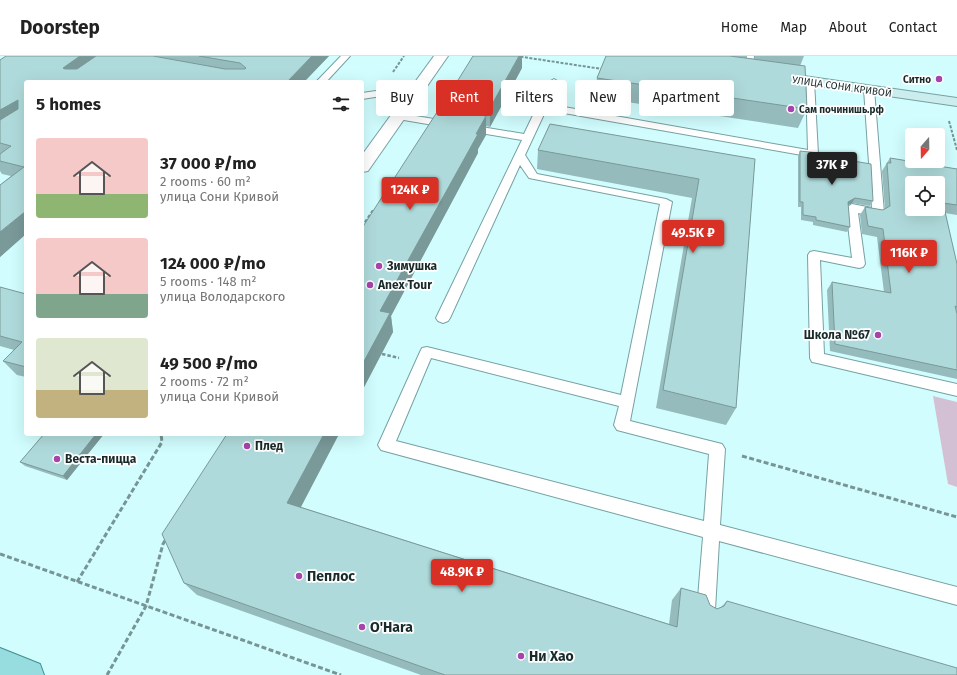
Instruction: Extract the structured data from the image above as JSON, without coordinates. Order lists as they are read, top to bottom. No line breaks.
{"streets":{"street":["УЛИЦА СОНИ КРИВОЙ"]},"places":["Ситно","Сам починишь.рф","Зимушка","Anex Tour","Школа №67","Плед","Веста-пицца","Пеплос","O'Hara","Ни Хао"],"north":"bottom","page":{"header":"Doorstep","nav":["Home","Map","About","Contact"],"chip":["Buy","Rent","Filters","New","Apartment"],"heading":"5 homes","list":[{"name":"37 000 ₽/mo","note":"2 rooms · 60 m² · улица Сони Кривой"},{"name":"124 000 ₽/mo","note":"5 rooms · 148 m² · улица Володарского"},{"name":"49 500 ₽/mo","note":"2 rooms · 72 m² · улица Сони Кривой"}],"price":["37K ₽","124K ₽","49.5K ₽","116K ₽","48.9K ₽"]}}
